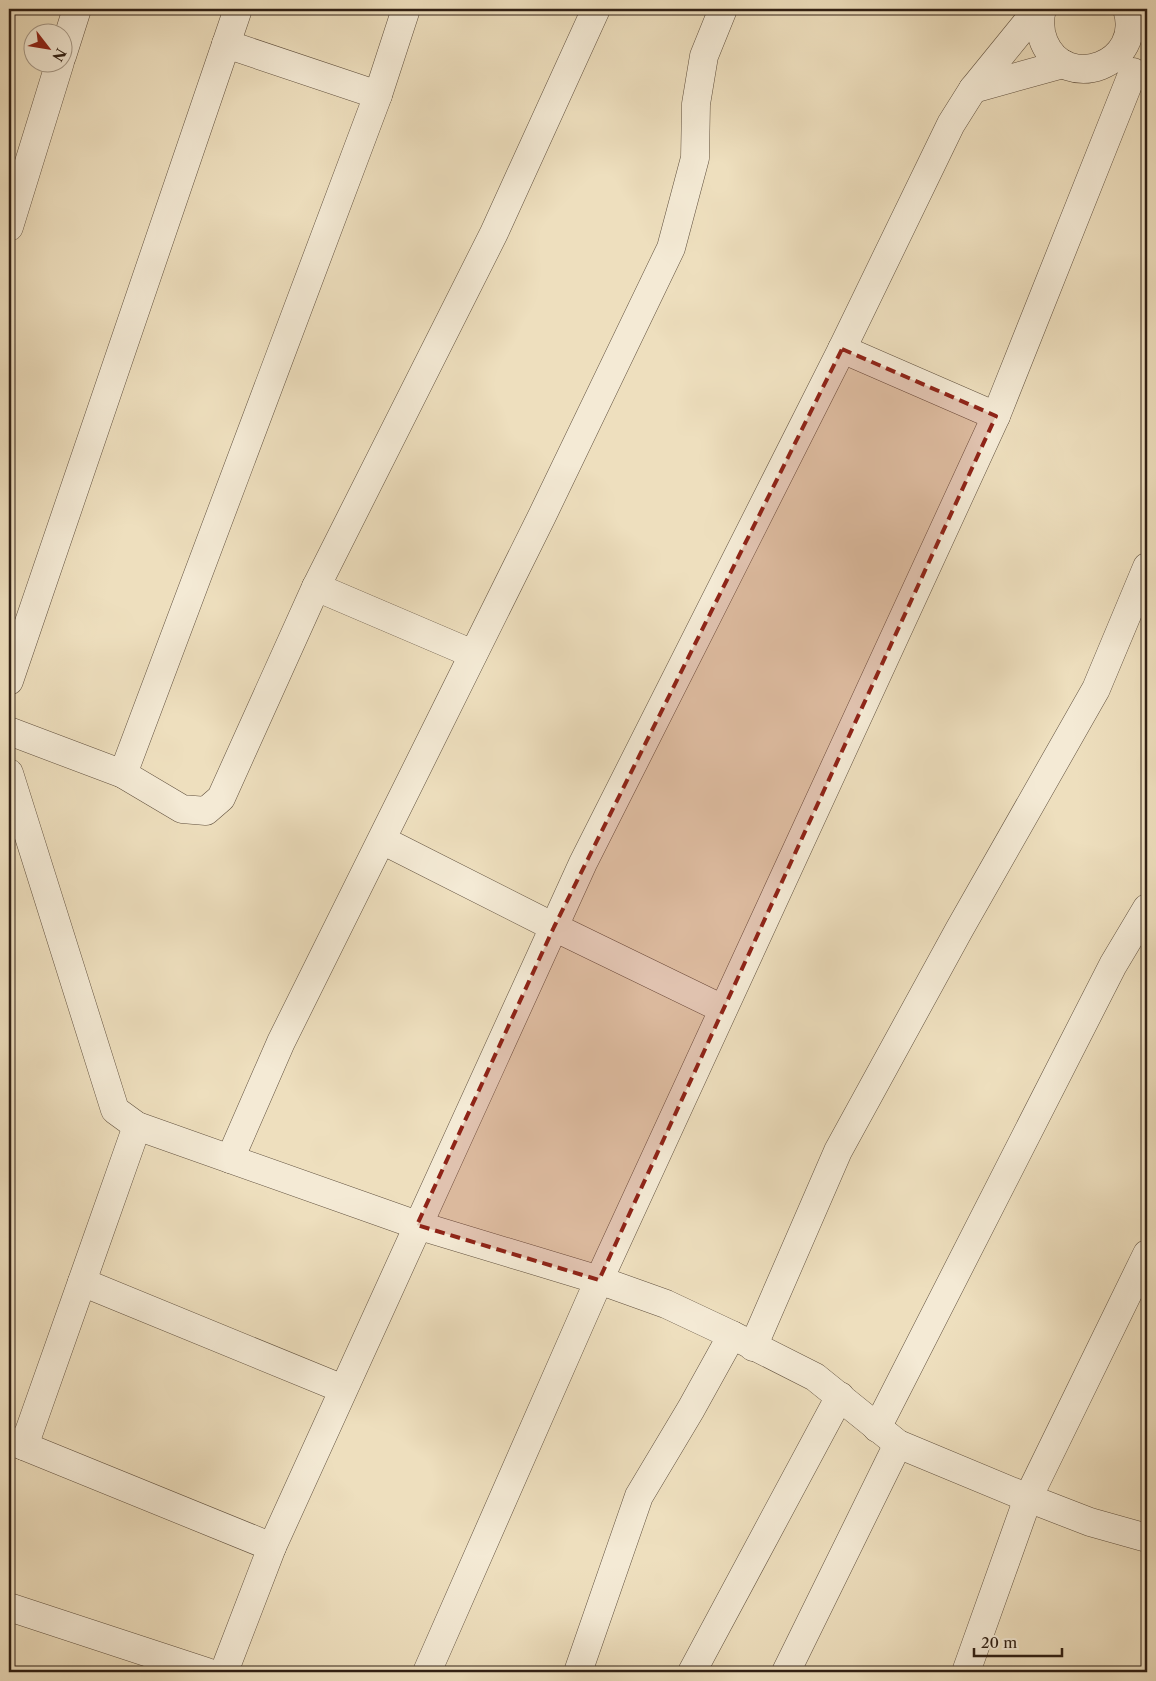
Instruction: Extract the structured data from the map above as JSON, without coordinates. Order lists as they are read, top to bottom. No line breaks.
{"scale_bar":"20 m","north":"bottom right"}
